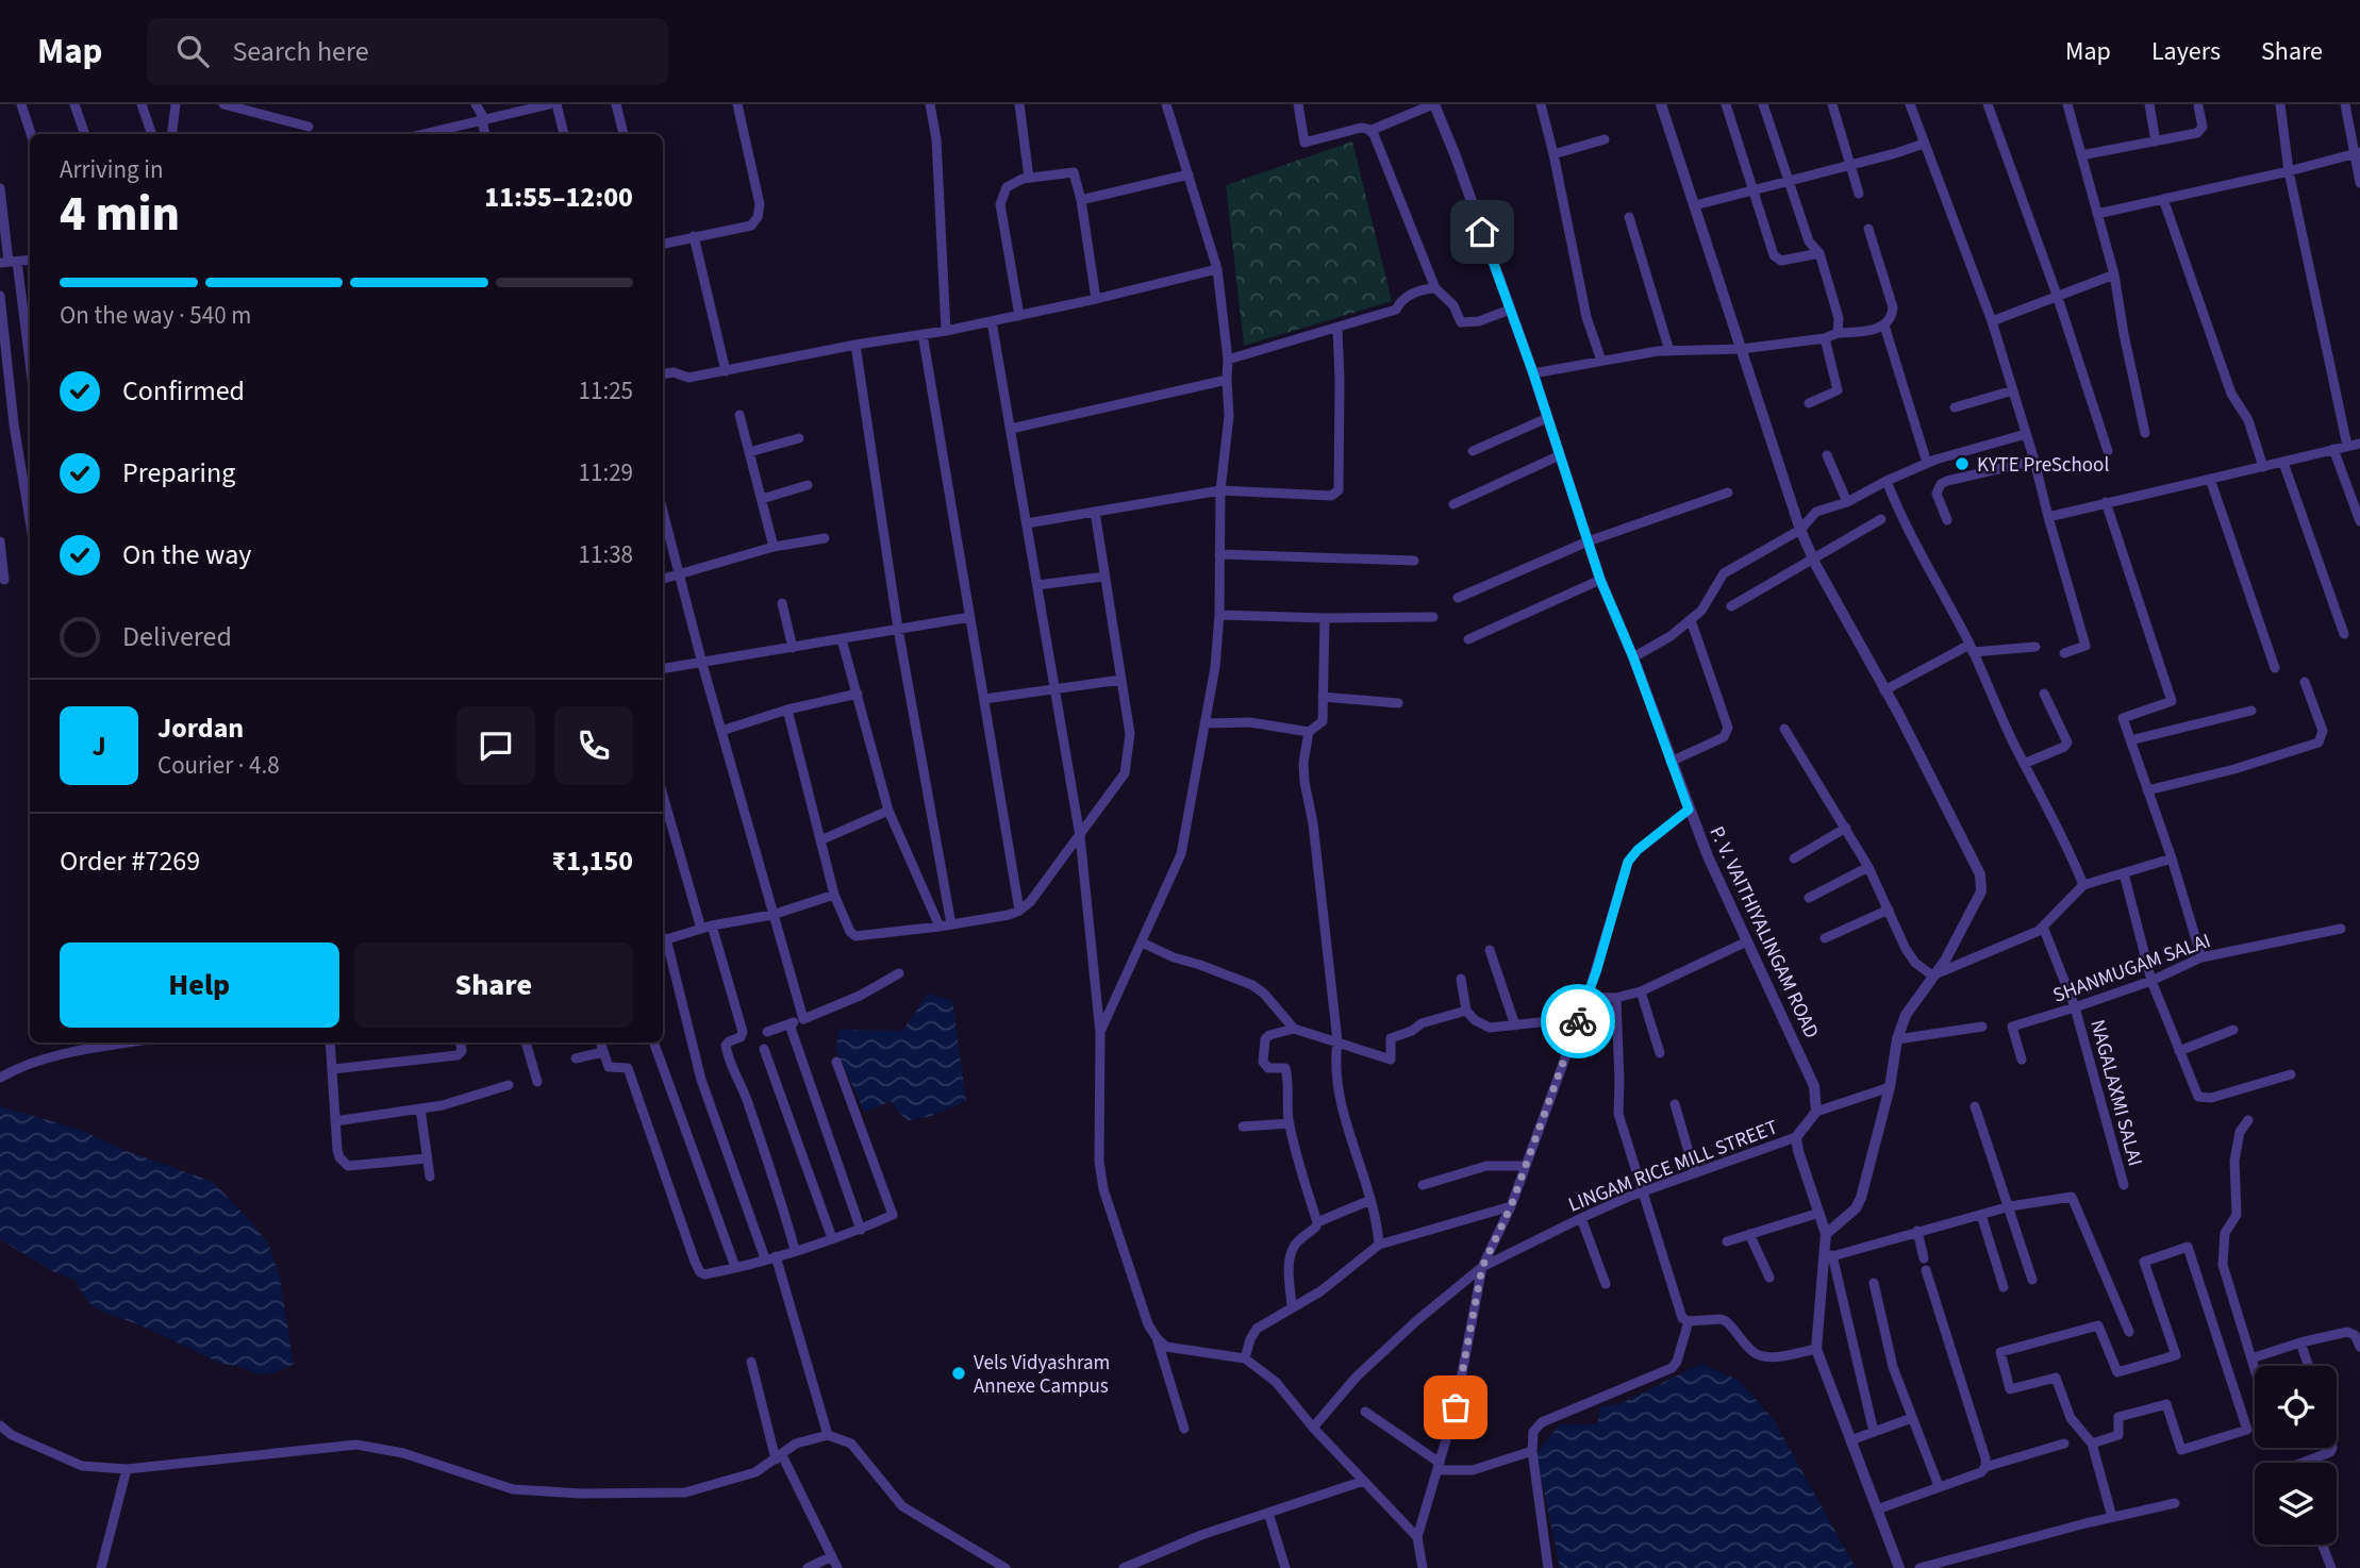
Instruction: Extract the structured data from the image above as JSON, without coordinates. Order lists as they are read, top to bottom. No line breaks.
{"streets":{"street":["P. V. VAITHIYALINGAM ROAD","SHANMUGAM SALAI","NAGALAXMI SALAI","LINGAM RICE MILL STREET"]},"crossings":[["SHANMUGAM SALAI","NAGALAXMI SALAI"]],"places":["KYTE PreSchool","Vels Vidyashram Annexe Campus"],"page":{"header":"Map","search":"Search here","nav":["Map","Layers","Share"],"heading":["4 min","Arriving in","11:55–12:00"],"panel":["Jordan","Courier · 4.8","Order #7269","₹1,150"],"bar":"On the way · 540 m","list":[["Confirmed","11:25"],["Preparing","11:29"],["On the way","11:38"],"Delivered"],"round":"J","buttons":["Help","Share"]}}
